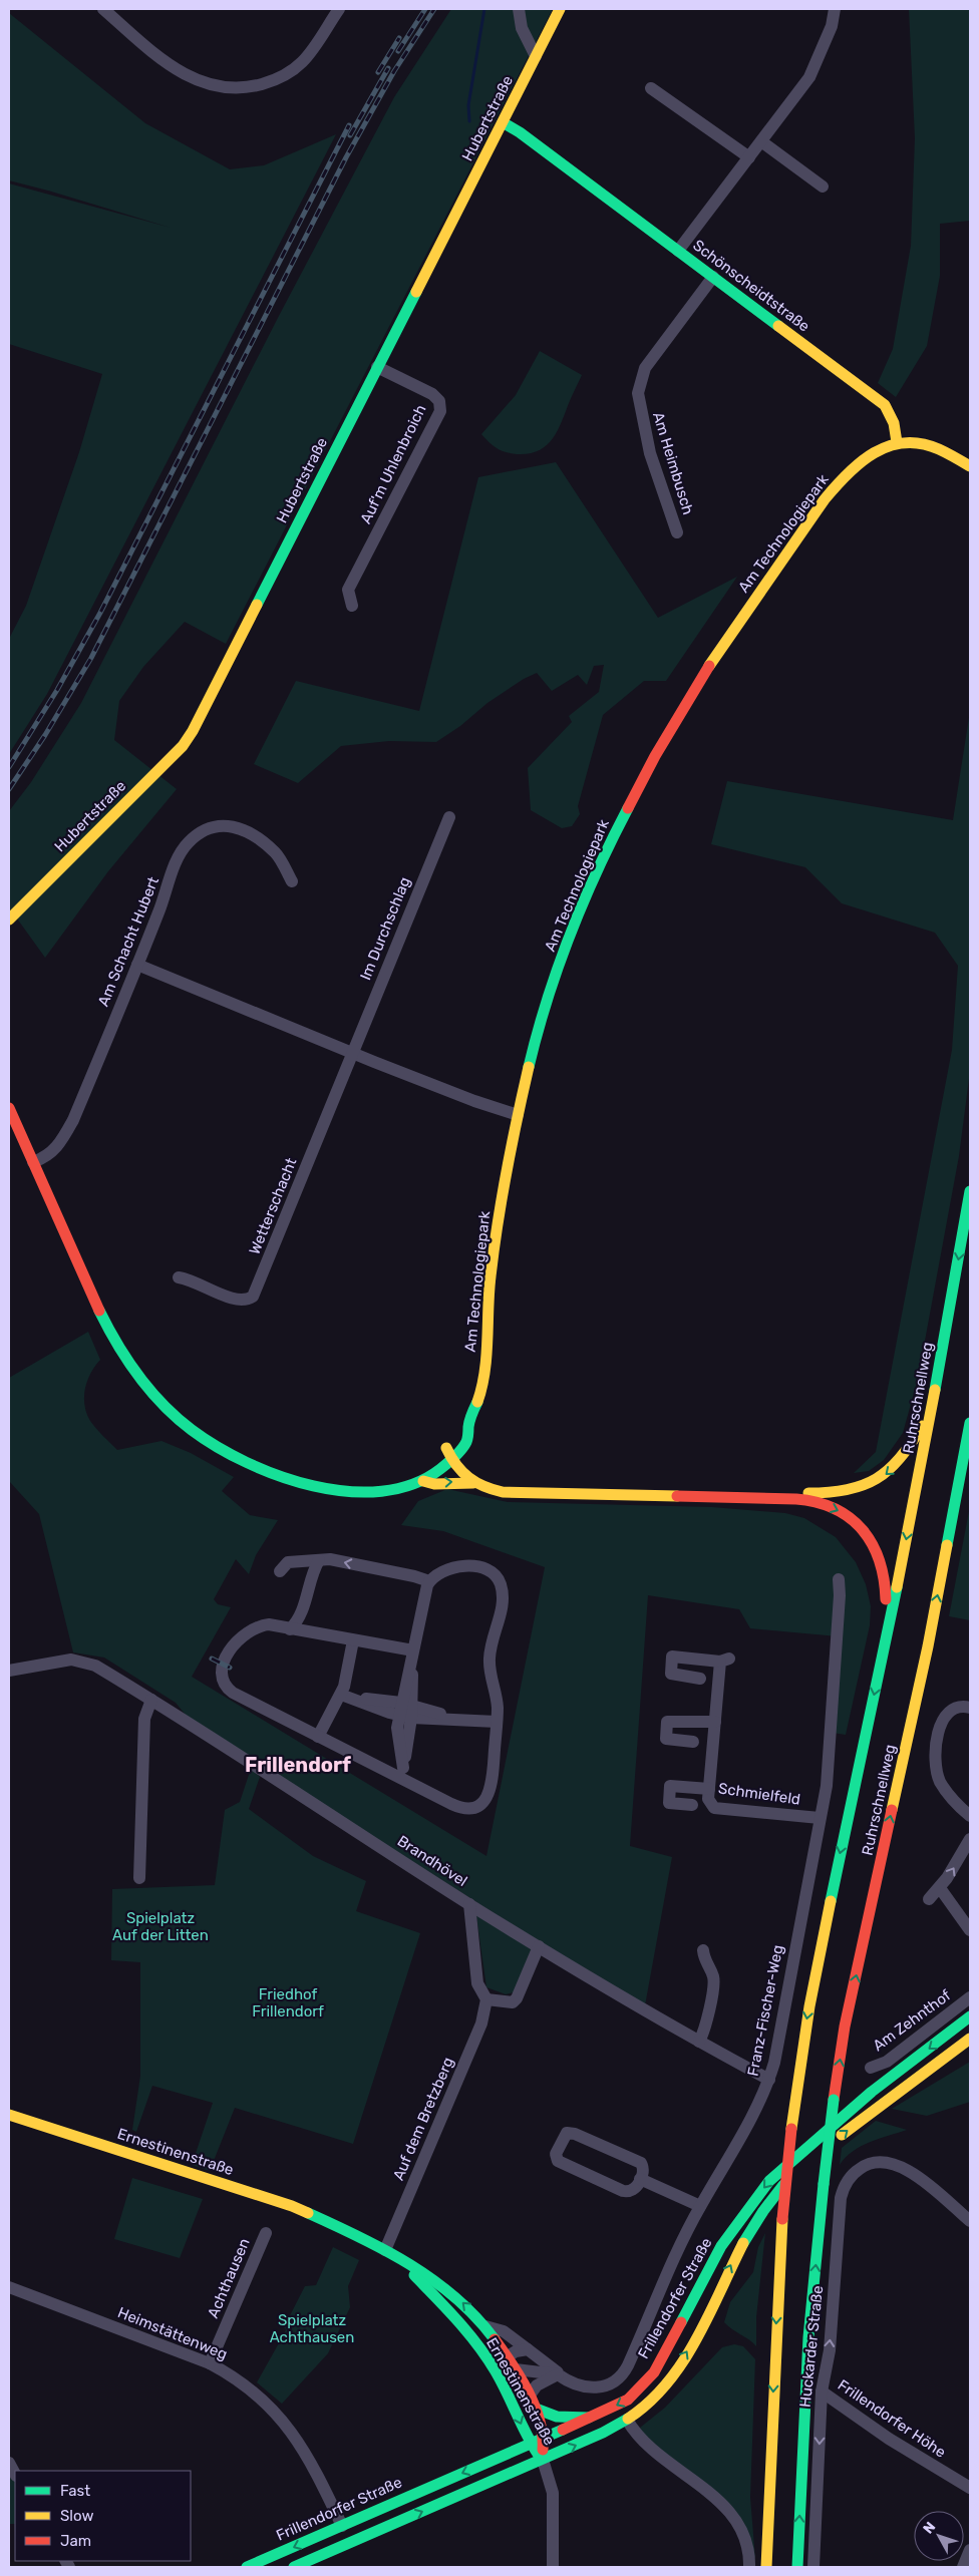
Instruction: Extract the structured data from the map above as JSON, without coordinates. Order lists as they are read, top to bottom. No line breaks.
{"streets":{"main road":["Hubertstraße","Schönscheidtstraße","Am Technologiepark","Ruhrschnellweg","Ernestinenstraße","Frillendorfer Straße"],"street":["Am Heimbusch","Auf'm Uhlenbroich","Im Durchschlag","Am Schacht Hubert","Wetterschacht","Schmielfeld","Brandhövel","Franz-Fischer-Weg","Am Zehnthof","Auf dem Bretzberg","Achthausen","Heimstättenweg","Huckarder Straße","Frillendorfer Höhe"]},"crossings":[["Hubertstraße","Schönscheidtstraße"],["Hubertstraße","Auf'm Uhlenbroich"],["Schönscheidtstraße","Am Heimbusch"],["Schönscheidtstraße","Am Technologiepark"],["Am Technologiepark","Am Schacht Hubert"],["Im Durchschlag","Wetterschacht"],["Schmielfeld","Franz-Fischer-Weg"],["Brandhövel","Franz-Fischer-Weg"],["Franz-Fischer-Weg","Ernestinenstraße"],["Auf dem Bretzberg","Ernestinenstraße"],["Ernestinenstraße","Frillendorfer Straße"],["Achthausen","Heimstättenweg"],["Frillendorfer Straße","Heimstättenweg"],["Huckarder Straße","Frillendorfer Höhe"]],"districts":["Frillendorf"],"parks":["Spielplatz Auf der Litten","Friedhof Frillendorf","Spielplatz Achthausen"],"legend":["Fast","Slow","Jam"],"north":"top left"}
